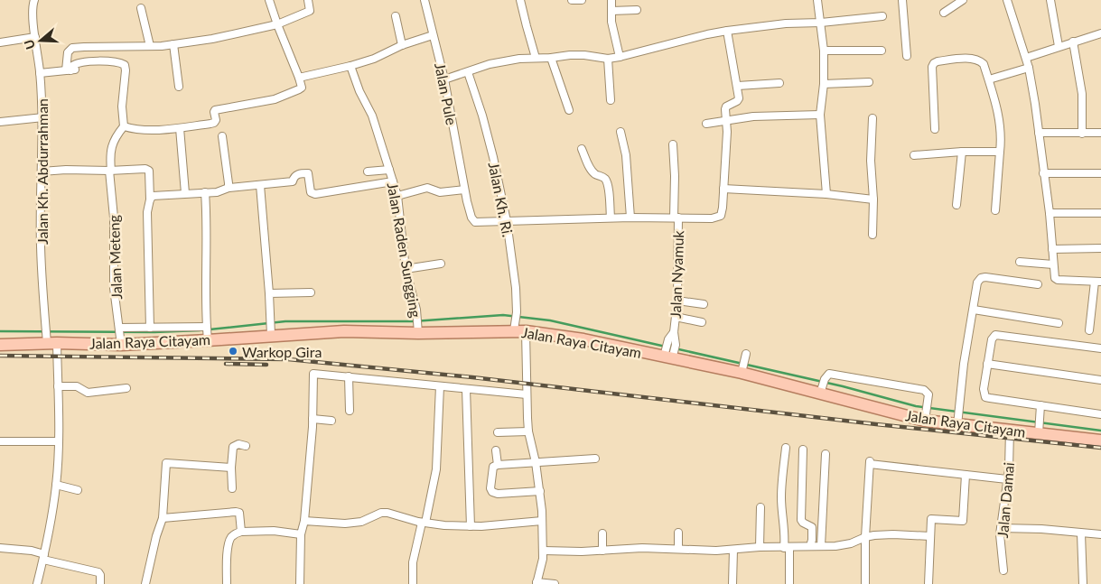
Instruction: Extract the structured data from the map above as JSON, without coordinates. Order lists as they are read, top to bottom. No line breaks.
{"streets":{"main road":["Jalan Raya Citayam"],"street":["Jalan Pule","Jalan Kh. Abdurrahman","Jalan Kh. Ri.","Jalan Raden Sungging","Jalan Meteng","Jalan Nyamuk","Jalan Damai"]},"crossings":[["Jalan Pule","Jalan Kh. Ri."],["Jalan Kh. Abdurrahman","Jalan Raya Citayam"],["Jalan Kh. Ri.","Jalan Raya Citayam"],["Jalan Raden Sungging","Jalan Raya Citayam"],["Jalan Meteng","Jalan Raya Citayam"],["Jalan Nyamuk","Jalan Raya Citayam"],["Jalan Raya Citayam","Jalan Damai"]],"places":["Warkop Gira"],"north":"left"}
